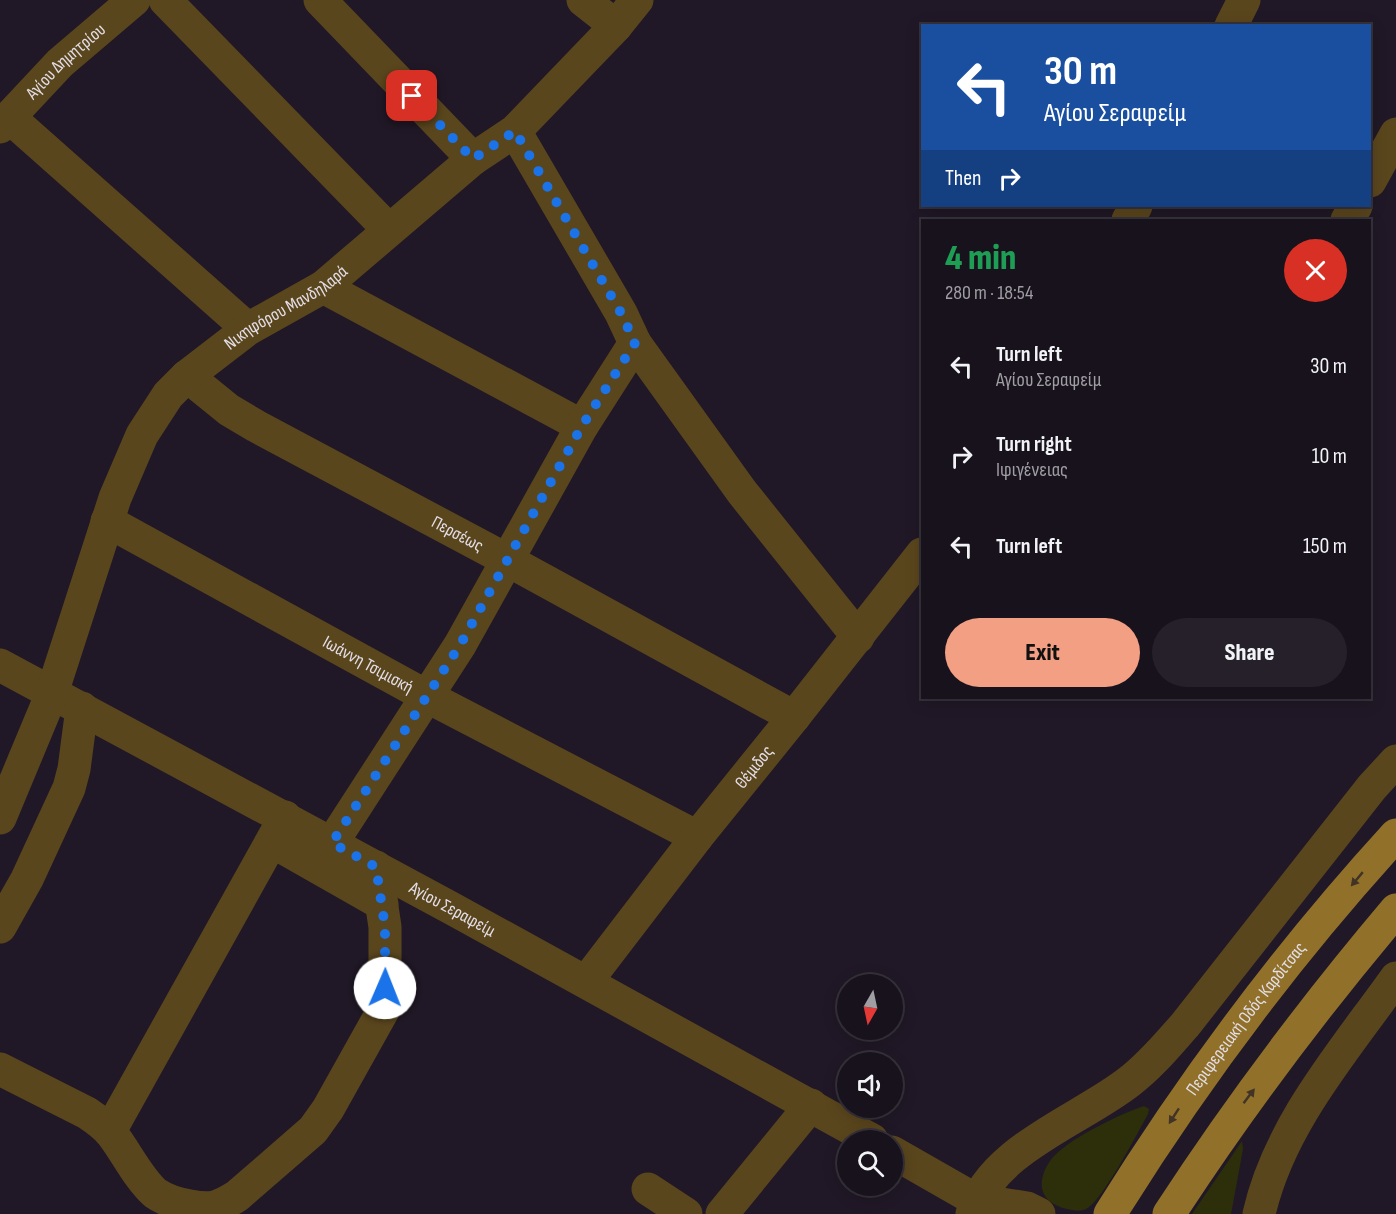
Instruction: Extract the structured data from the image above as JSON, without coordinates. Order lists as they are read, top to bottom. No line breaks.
{"streets":{"main road":["Περιφερειακή Οδός Καρδίτσας"],"street":["Αγίου Δημητρίου","Νικηφόρου Μανδηλαρά","Περσέως","Ιωάννη Τσιμισκή","Θέμιδος","Αγίου Σεραφείμ"]},"crossings":[["Νικηφόρου Μανδηλαρά","Περσέως"],["Νικηφόρου Μανδηλαρά","Ιωάννη Τσιμισκή"],["Νικηφόρου Μανδηλαρά","Αγίου Σεραφείμ"],["Περσέως","Θέμιδος"],["Ιωάννη Τσιμισκή","Θέμιδος"],["Θέμιδος","Αγίου Σεραφείμ"]],"north":"bottom","page":{"turn":["30 m","Αγίου Σεραφείμ"],"then":"Then","heading":["4 min","280 m · 18:54"],"list":[{"name":"Turn left","note":"Αγίου Σεραφείμ","value":"30 m"},{"name":"Turn right","note":"Ιφιγένειας","value":"10 m"},{"name":"Turn left","value":"150 m"}],"buttons":["Exit","Share"]}}
